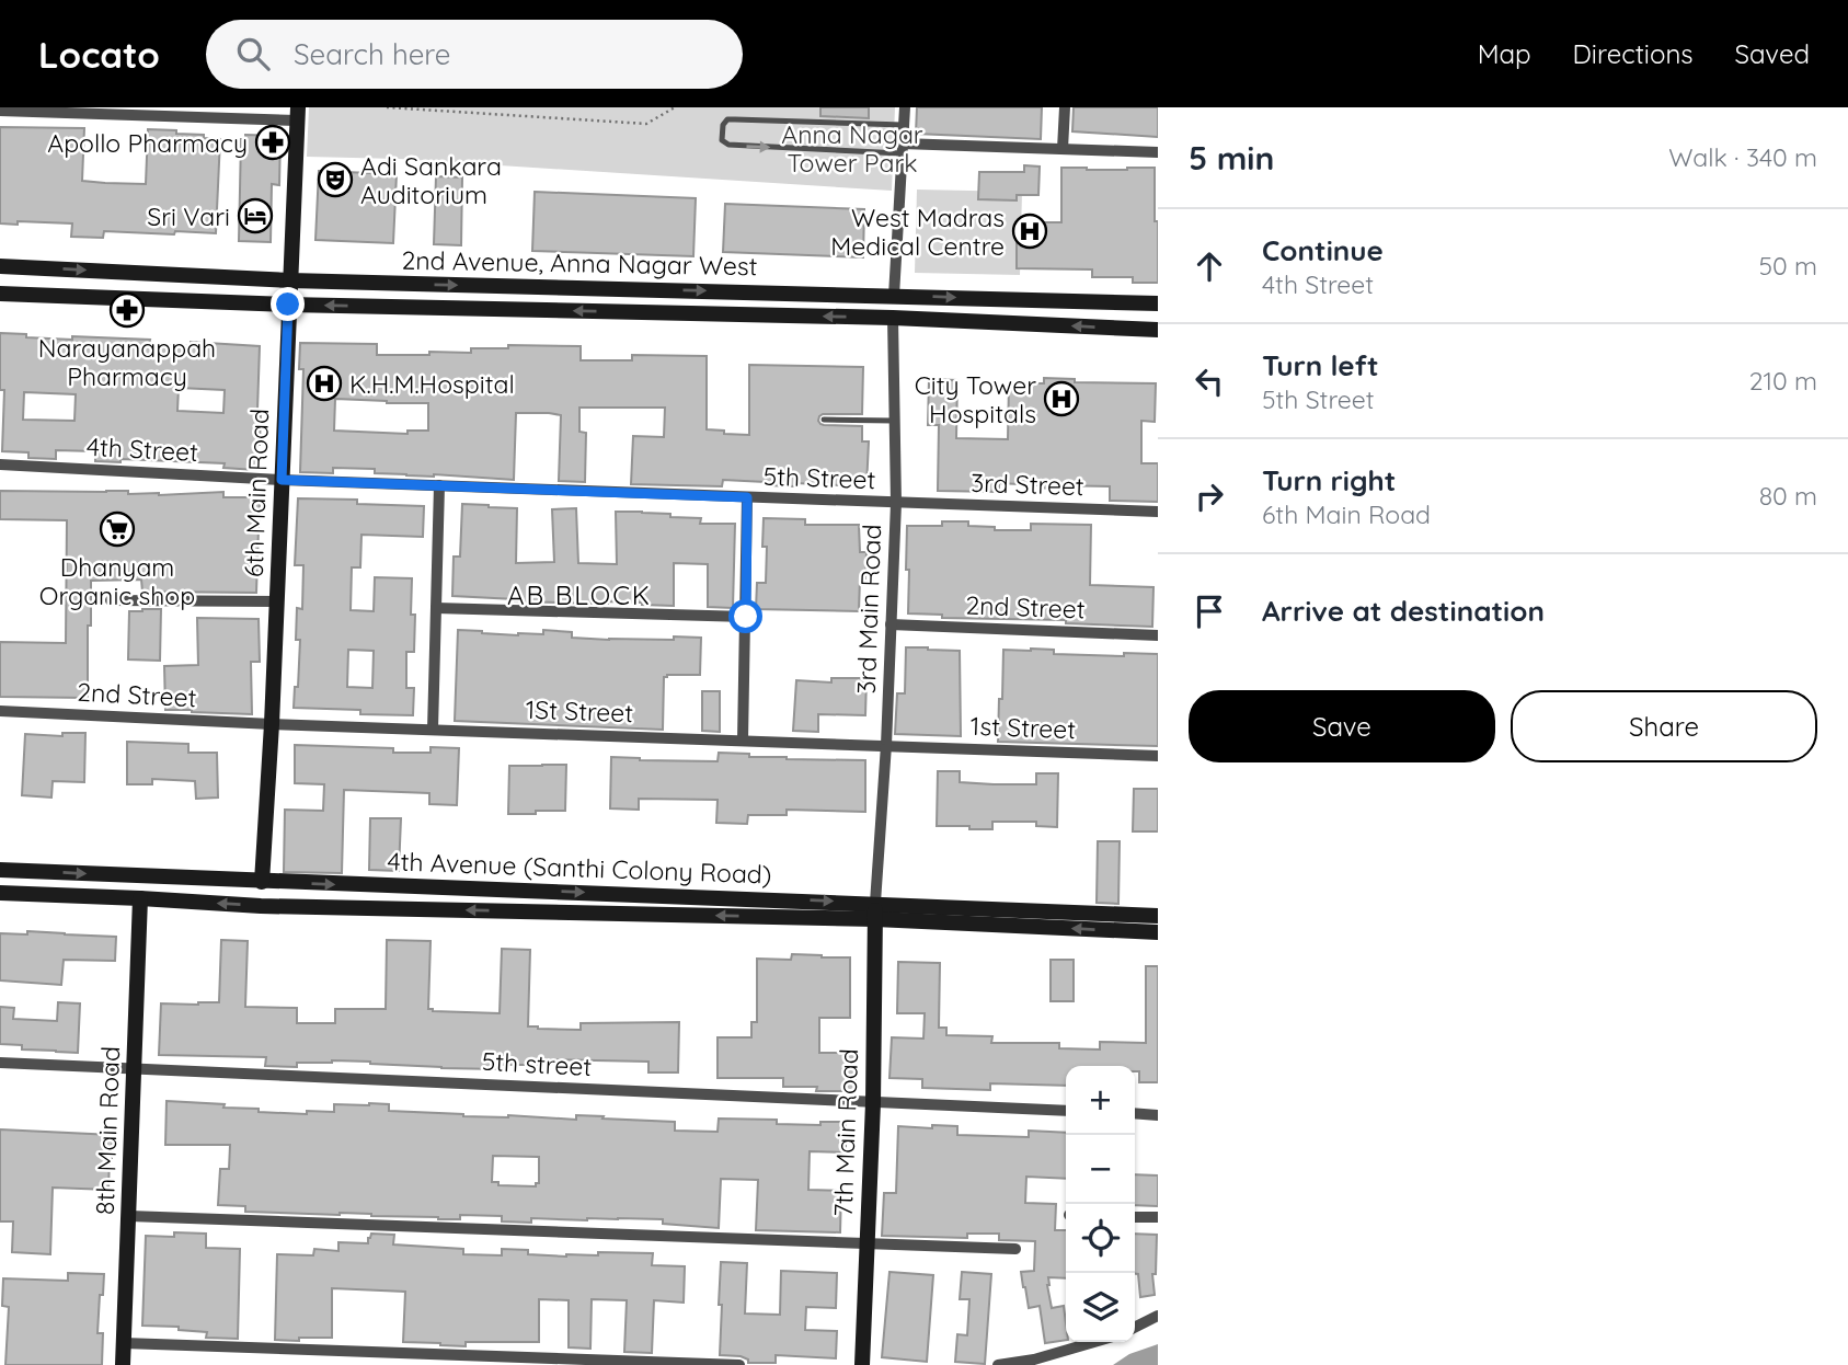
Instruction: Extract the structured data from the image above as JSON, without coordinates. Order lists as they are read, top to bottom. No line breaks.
{"streets":{"street":["2nd Avenue, Anna Nagar West","4th Street","5th Street","3rd Street","6th Main Road","2nd Street","3rd Main Road","1St Street","1st Street","4th Avenue (Santhi Colony Road)","5th street","8th Main Road","7th Main Road"]},"crossings":[["2nd Avenue, Anna Nagar West","6th Main Road"],["2nd Avenue, Anna Nagar West","3rd Main Road"],["4th Street","5th Street"],["4th Street","6th Main Road"],["5th Street","3rd Street"],["5th Street","6th Main Road"],["5th Street","3rd Main Road"],["3rd Street","3rd Main Road"],["6th Main Road","2nd Street"],["6th Main Road","1St Street"],["6th Main Road","4th Avenue (Santhi Colony Road)"],["2nd Street","3rd Main Road"],["2nd Street","1St Street"],["3rd Main Road","1St Street"],["3rd Main Road","1st Street"],["3rd Main Road","4th Avenue (Santhi Colony Road)"],["3rd Main Road","7th Main Road"],["1St Street","1st Street"],["4th Avenue (Santhi Colony Road)","8th Main Road"],["4th Avenue (Santhi Colony Road)","7th Main Road"],["5th street","8th Main Road"],["5th street","7th Main Road"]],"districts":["AB BLOCK"],"parks":["Anna Nagar Tower Park"],"places":{"pharmacy":["Apollo Pharmacy","Narayanappah Pharmacy"],"theatre":["Adi Sankara Auditorium"],"hotel":["Sri Vari"],"hospital":["West Madras Medical Centre","K.H.M.Hospital","City Tower Hospitals"],"supermarket":["Dhanyam Organic shop"]},"page":{"header":"Locato","search":"Search here","nav":["Map","Directions","Saved"],"heading":["5 min","Walk · 340 m"],"list":[["Continue","4th Street","50 m"],["Turn left","5th Street","210 m"],["Turn right","6th Main Road","80 m"],"Arrive at destination"],"buttons":["Save","Share"],"map_buttons":["+","−"]}}
